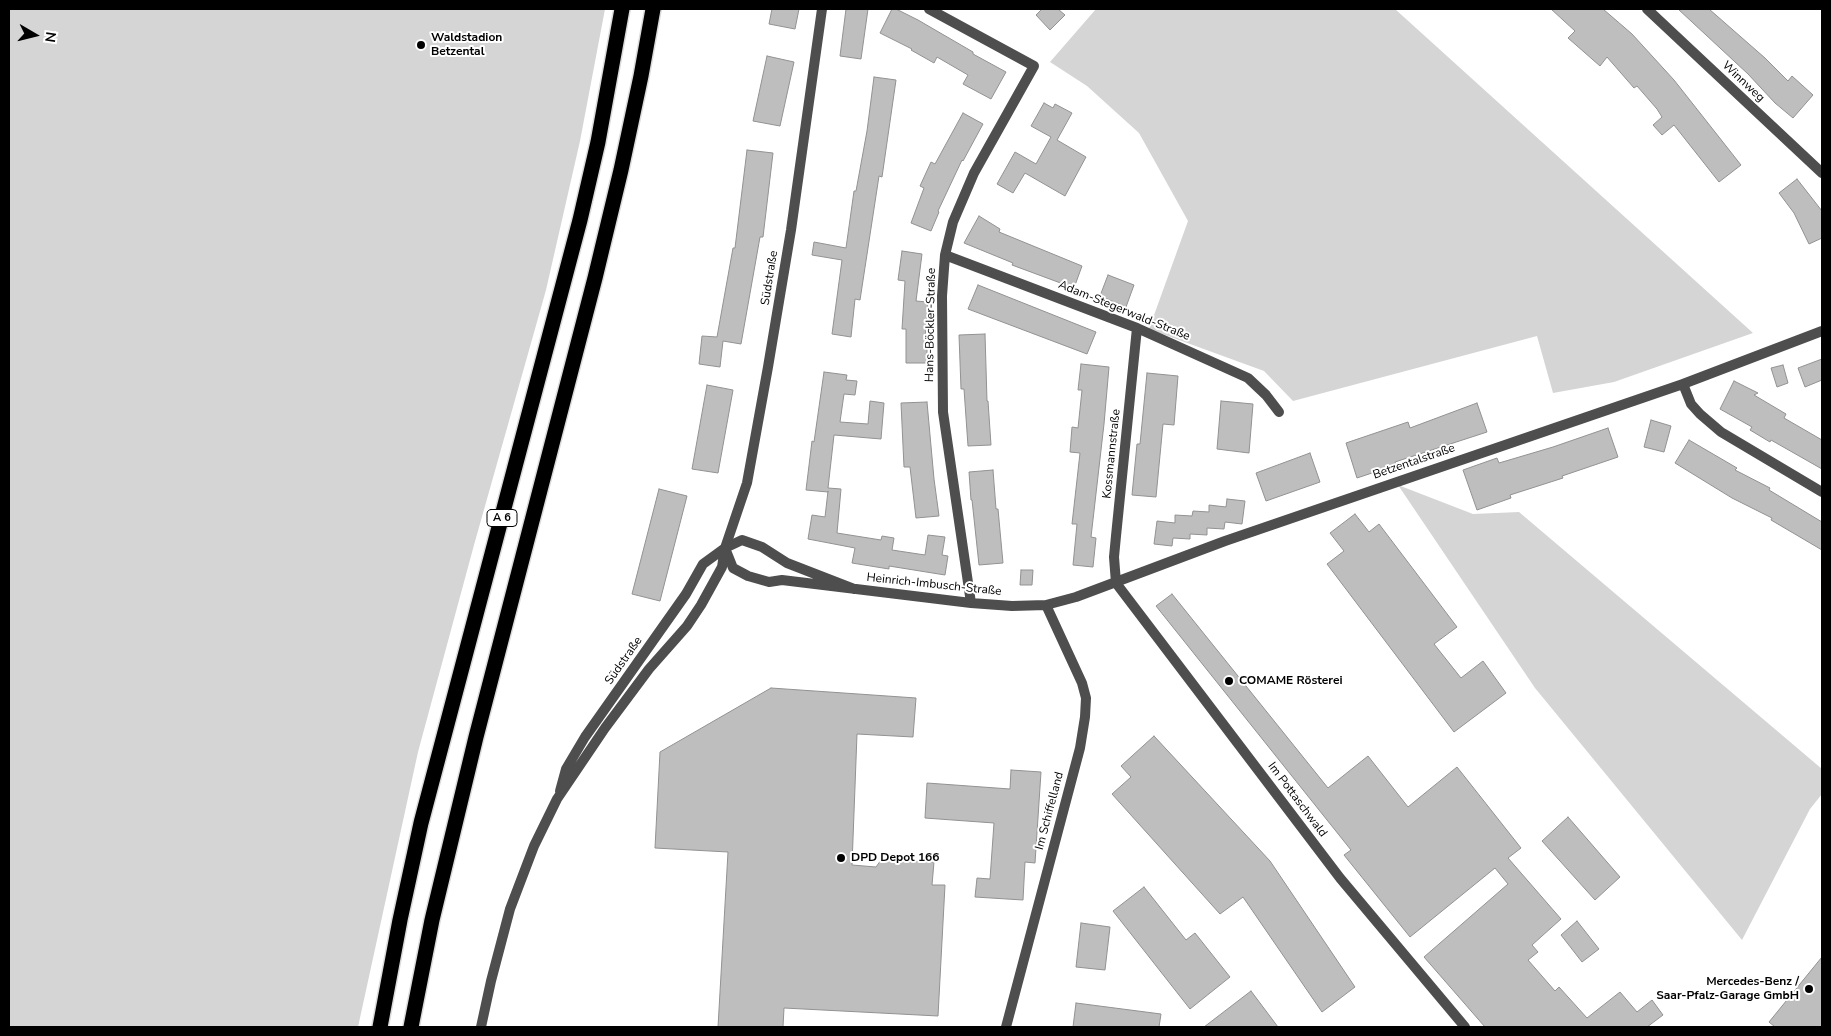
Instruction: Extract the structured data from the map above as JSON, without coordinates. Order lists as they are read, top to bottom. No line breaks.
{"streets":{"highway":["A 6"],"street":["Winnweg","Südstraße","Adam-Stegerwald-Straße","Hans-Böckler-Straße","Kossmannstraße","Betzentalstraße","Heinrich-Imbusch-Straße","Im Pottaschwald","Im Schiffelland"]},"crossings":[["Südstraße","Heinrich-Imbusch-Straße"],["Adam-Stegerwald-Straße","Hans-Böckler-Straße"],["Adam-Stegerwald-Straße","Kossmannstraße"],["Hans-Böckler-Straße","Heinrich-Imbusch-Straße"],["Kossmannstraße","Betzentalstraße"],["Kossmannstraße","Im Pottaschwald"],["Betzentalstraße","Heinrich-Imbusch-Straße"],["Betzentalstraße","Im Pottaschwald"],["Betzentalstraße","Im Schiffelland"]],"places":["Waldstadion Betzental","COMAME Rösterei","DPD Depot 166","Mercedes-Benz / Saar-Pfalz-Garage GmbH"],"north":"right"}
